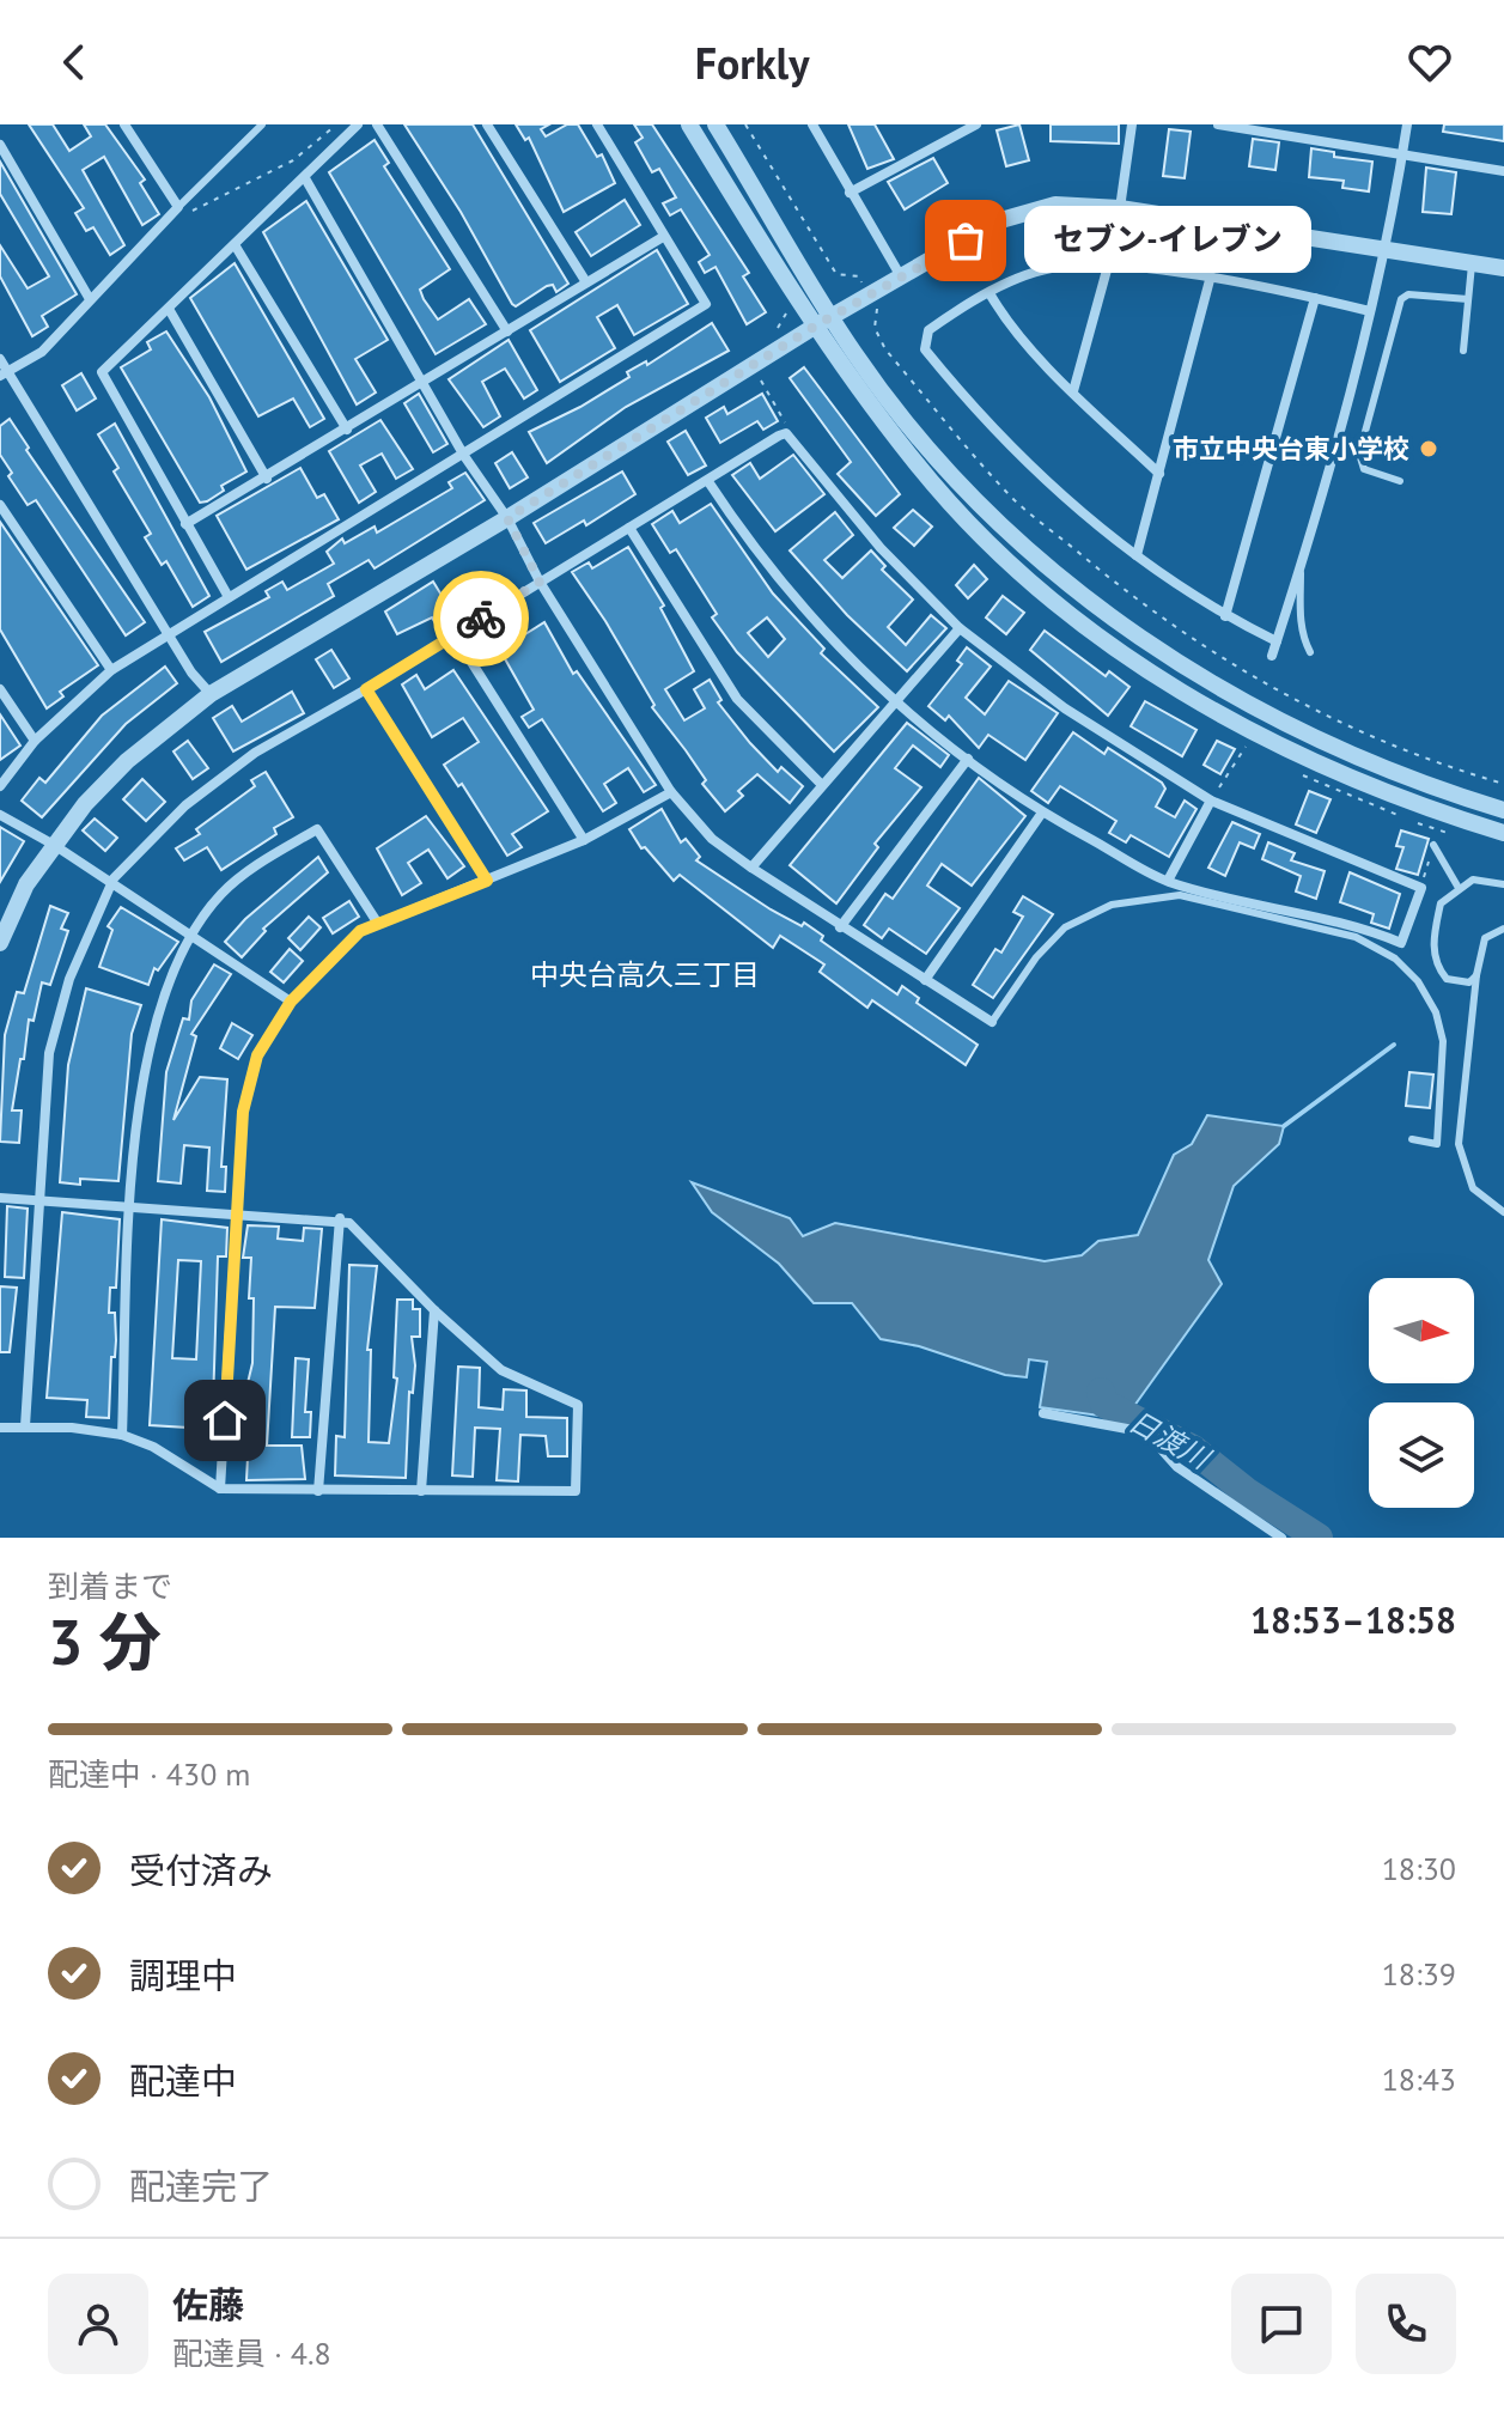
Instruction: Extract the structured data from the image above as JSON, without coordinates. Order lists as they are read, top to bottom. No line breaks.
{"districts":["中央台高久三丁目"],"water":["日渡川"],"places":["セブン-イレブン","市立中央台東小学校"],"north":"right","page":{"header":"Forkly","bubble":"セブン-イレブン","heading":["3 分","到着まで","18:53–18:58"],"panel":["佐藤","配達員 · 4.8"],"bar":"配達中 · 430 m","list":[["受付済み","18:30"],["調理中","18:39"],["配達中","18:43"],"配達完了"]}}
